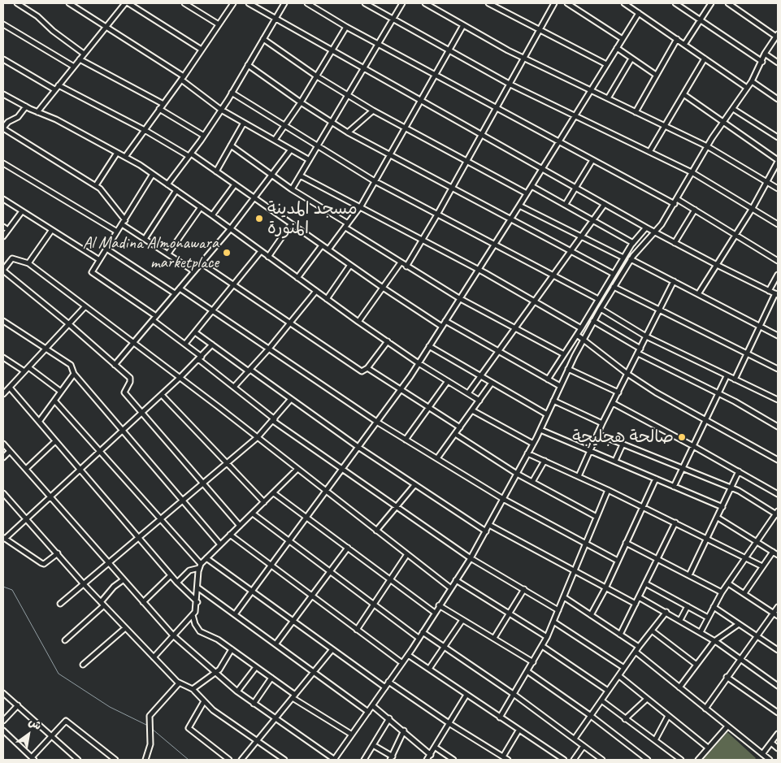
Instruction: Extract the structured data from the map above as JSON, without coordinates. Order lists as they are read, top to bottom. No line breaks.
{"places":["مسجد المدينة المنورة","Al Madina Almonawara marketplace","صالحة هجليجة"],"north":"top right"}
